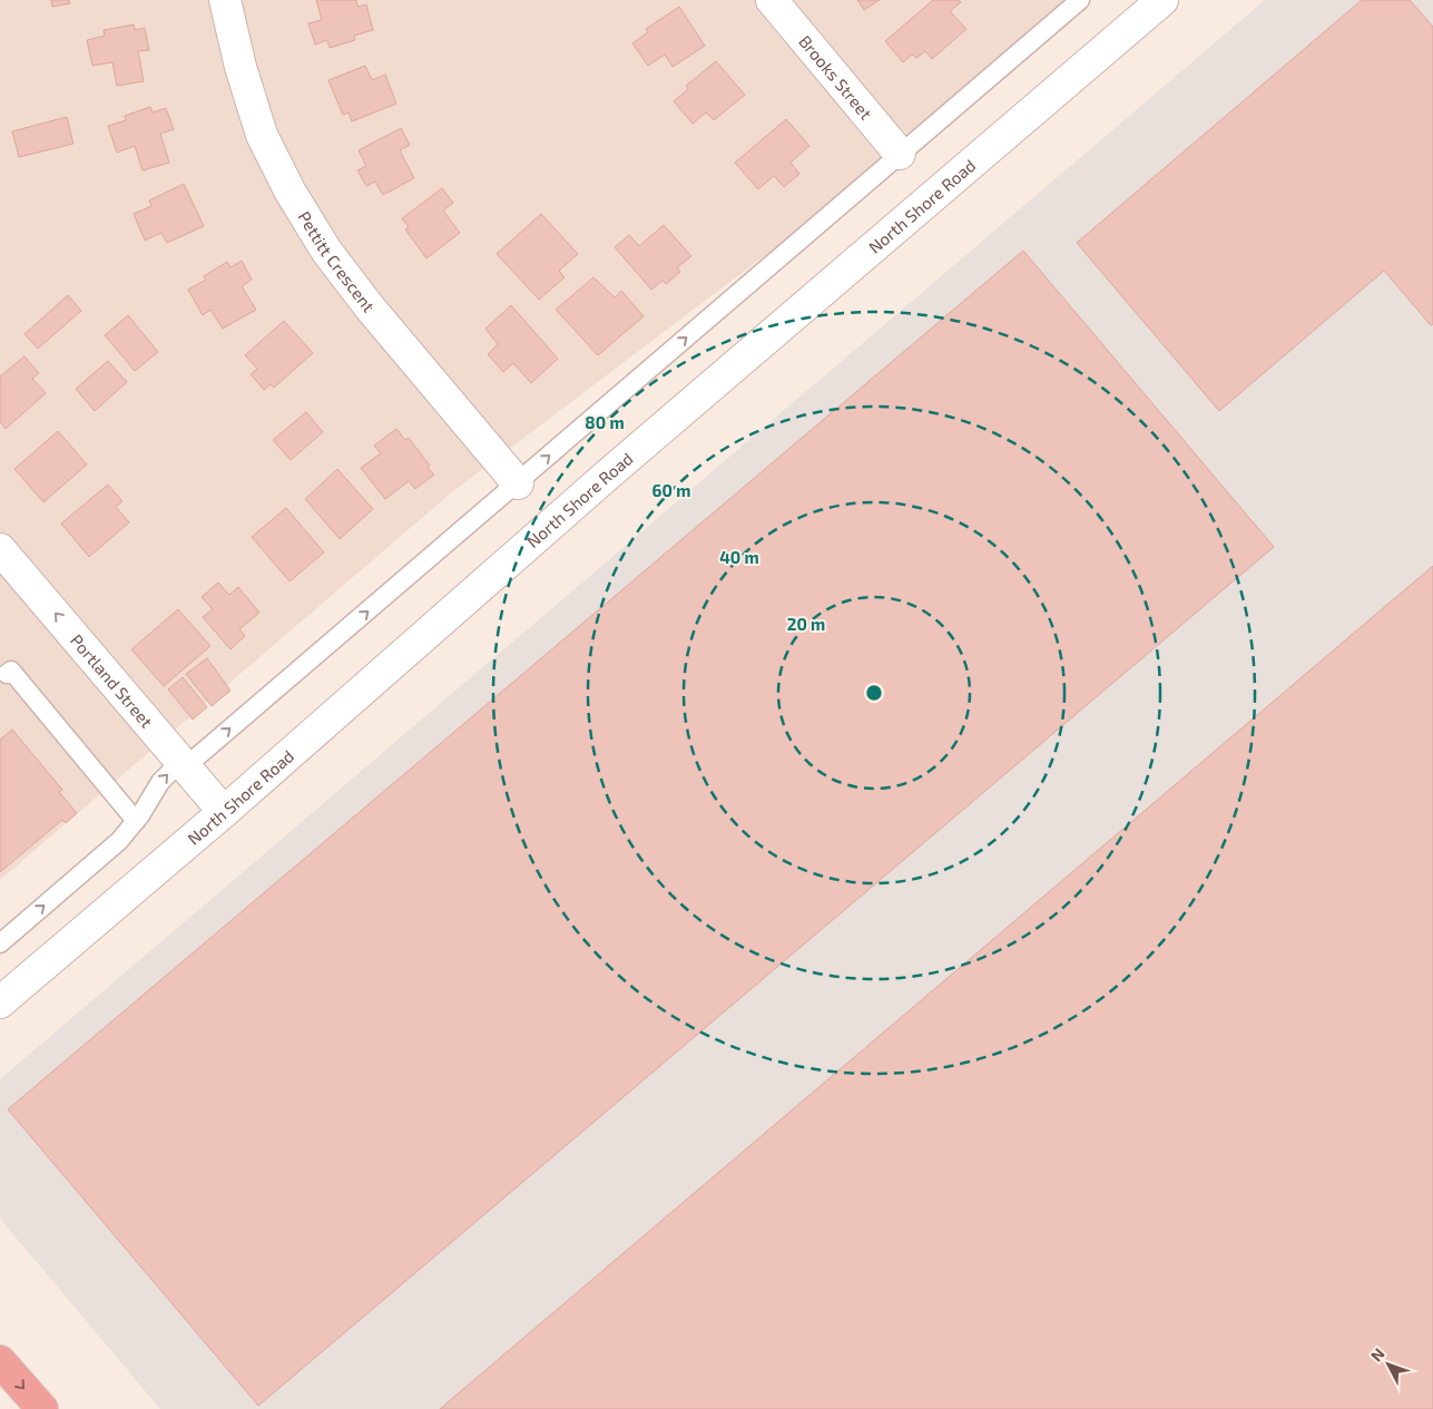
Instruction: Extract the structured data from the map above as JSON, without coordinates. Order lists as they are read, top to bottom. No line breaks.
{"streets":{"main road":["Brooks Street","North Shore Road","Pettitt Crescent","Portland Street"]},"crossings":[["North Shore Road","Portland Street"]],"one_way":["Portland Street"],"north":"top left","rings":["80 m","60 m","40 m","20 m"]}
